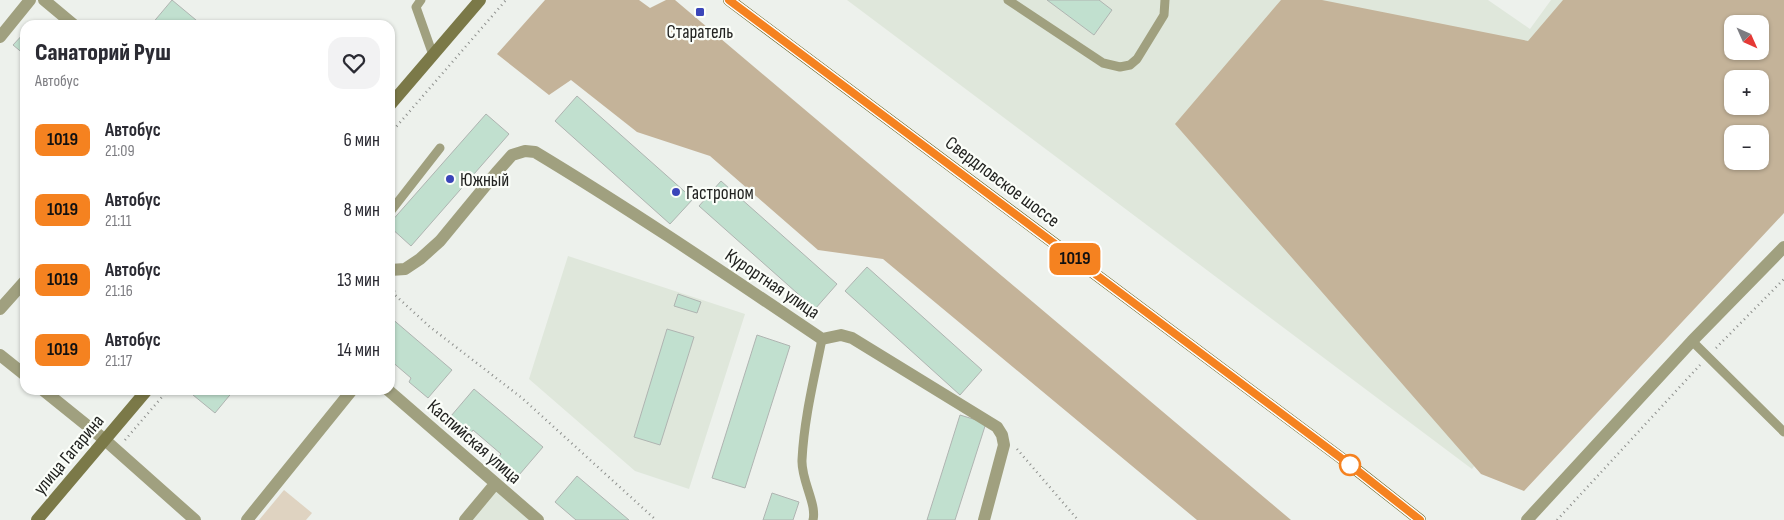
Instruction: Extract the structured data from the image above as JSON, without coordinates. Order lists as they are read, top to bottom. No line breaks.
{"streets":{"main road":["Свердловское шоссе"],"street":["Курортная улица","Каспийская улица","улица Гагарина"]},"places":{"transit":["Старатель"],"other":["Южный","Гастроном"]},"lines":["bus line 1019"],"north":"bottom right","page":{"on_map":"1019","map_buttons":["+","−"],"heading":["Санаторий Руш","Автобус"],"list":[{"mark":"1019","name":"Автобус","note":"21:09","value":"6 мин"},{"mark":"1019","name":"Автобус","note":"21:11","value":"8 мин"},{"mark":"1019","name":"Автобус","note":"21:16","value":"13 мин"},{"mark":"1019","name":"Автобус","note":"21:17","value":"14 мин"}]}}
